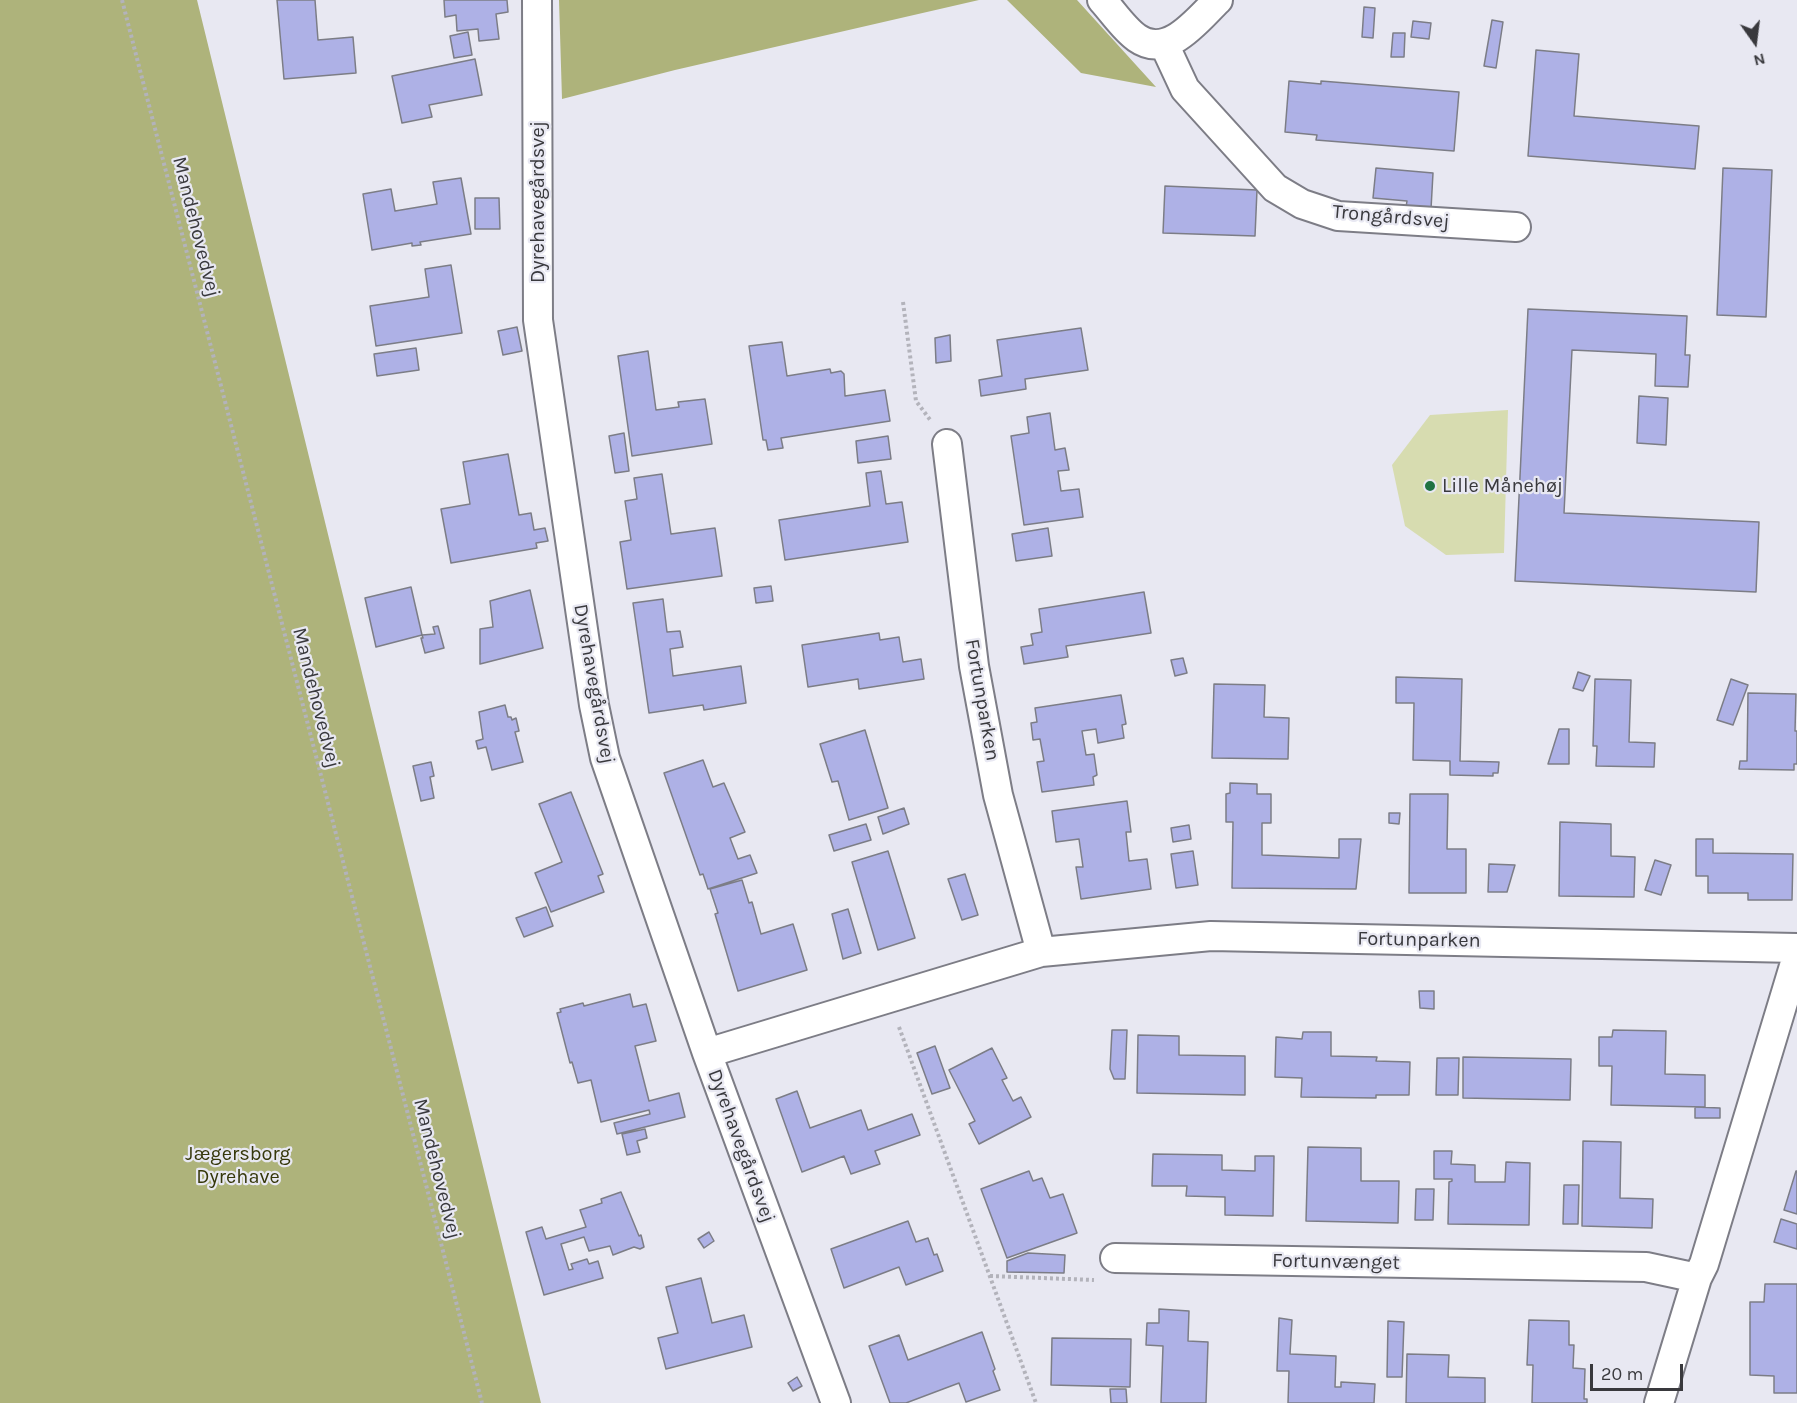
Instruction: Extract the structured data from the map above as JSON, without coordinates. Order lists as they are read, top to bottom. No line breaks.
{"streets":{"street":["Dyrehavegårdsvej","Trongårdsvej","Fortunparken","Fortunvænget"],"path":["Mandehovedvej"]},"crossings":[["Dyrehavegårdsvej","Fortunparken"]],"parks":["Jægersborg Dyrehave"],"places":["Lille Månehøj"],"scale_bar":"20 m","north":"bottom"}
